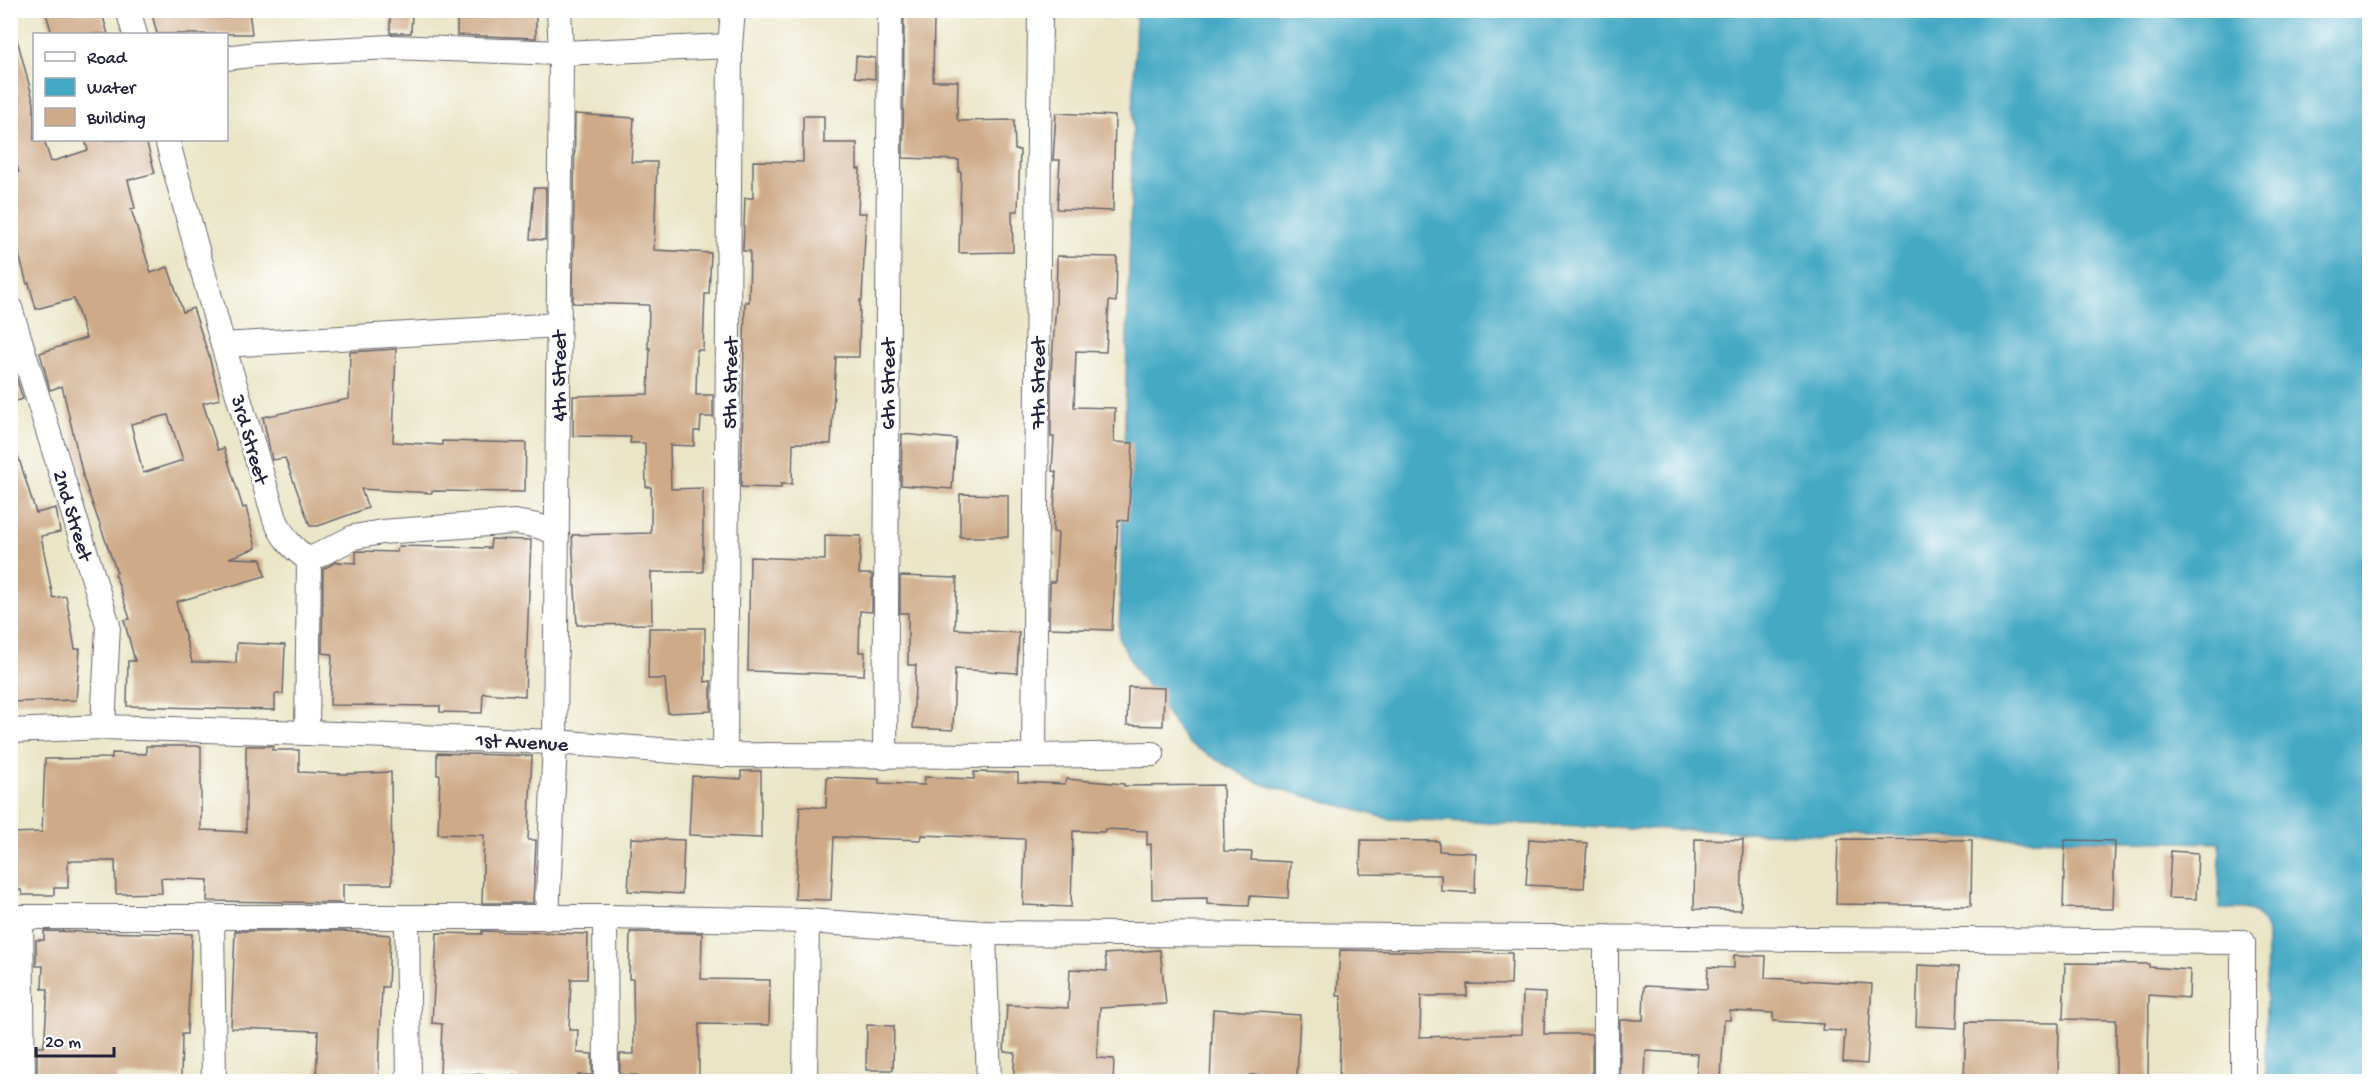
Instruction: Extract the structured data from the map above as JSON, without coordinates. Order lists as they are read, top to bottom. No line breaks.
{"streets":{"street":["4th Street","5th Street","7th Street","6th Street","3rd Street","2nd Street","1st Avenue"]},"crossings":[["4th Street","1st Avenue"],["5th Street","1st Avenue"],["7th Street","1st Avenue"],["6th Street","1st Avenue"],["2nd Street","1st Avenue"]],"legend":["Road","Water","Building"],"scale_bar":"20 m"}
